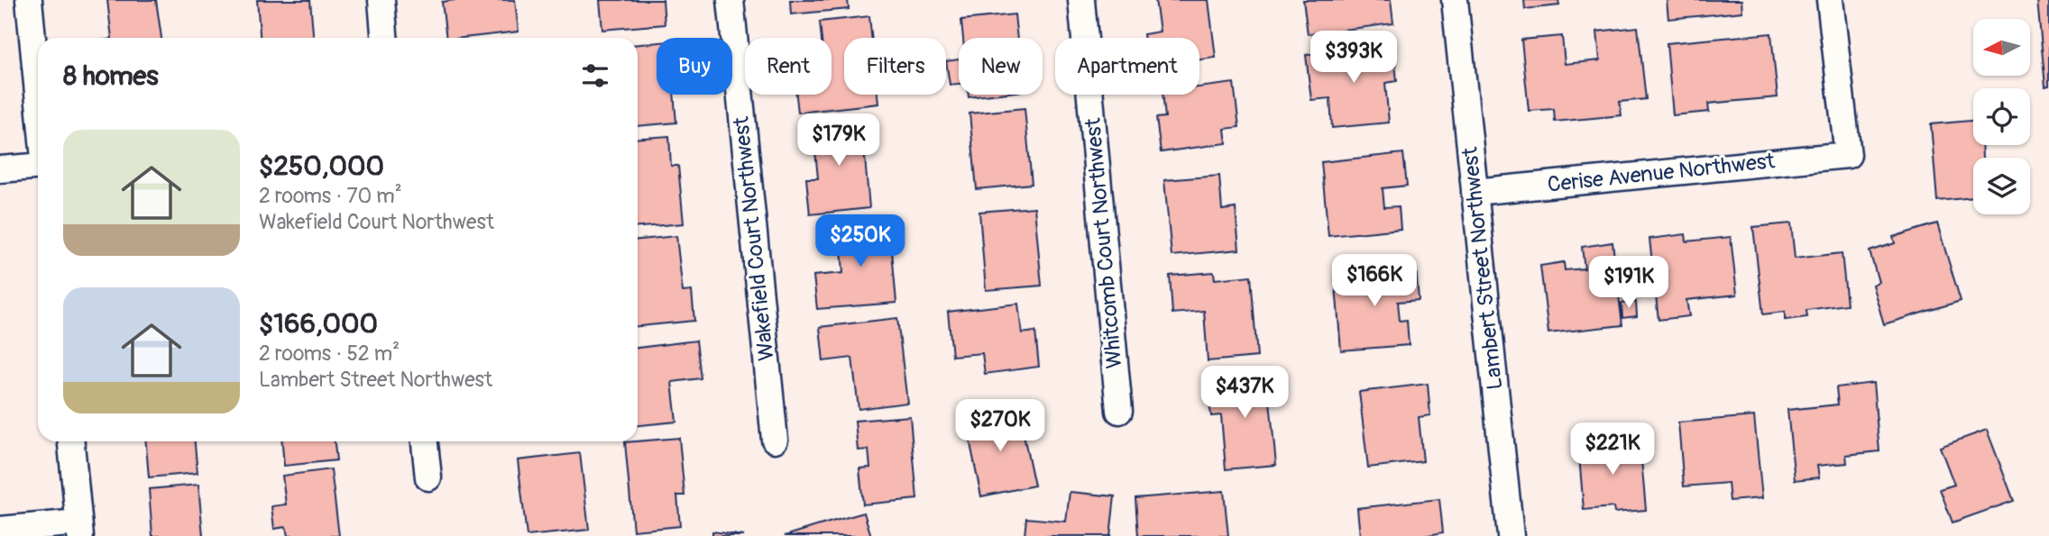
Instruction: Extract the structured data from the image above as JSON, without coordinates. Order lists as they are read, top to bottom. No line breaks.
{"streets":{"street":["Cerise Avenue Northwest","Wakefield Court Northwest","Whitcomb Court Northwest","Lambert Street Northwest"]},"crossings":[["Cerise Avenue Northwest","Lambert Street Northwest"]],"north":"left","page":{"price":["$393K","$179K","$250K","$166K","$191K","$437K","$270K","$221K"],"chip":["Buy","Rent","Filters","New","Apartment"],"heading":"8 homes","list":[{"name":"$250,000","note":"2 rooms · 70 m² · Wakefield Court Northwest"},{"name":"$166,000","note":"2 rooms · 52 m² · Lambert Street Northwest"}]}}
